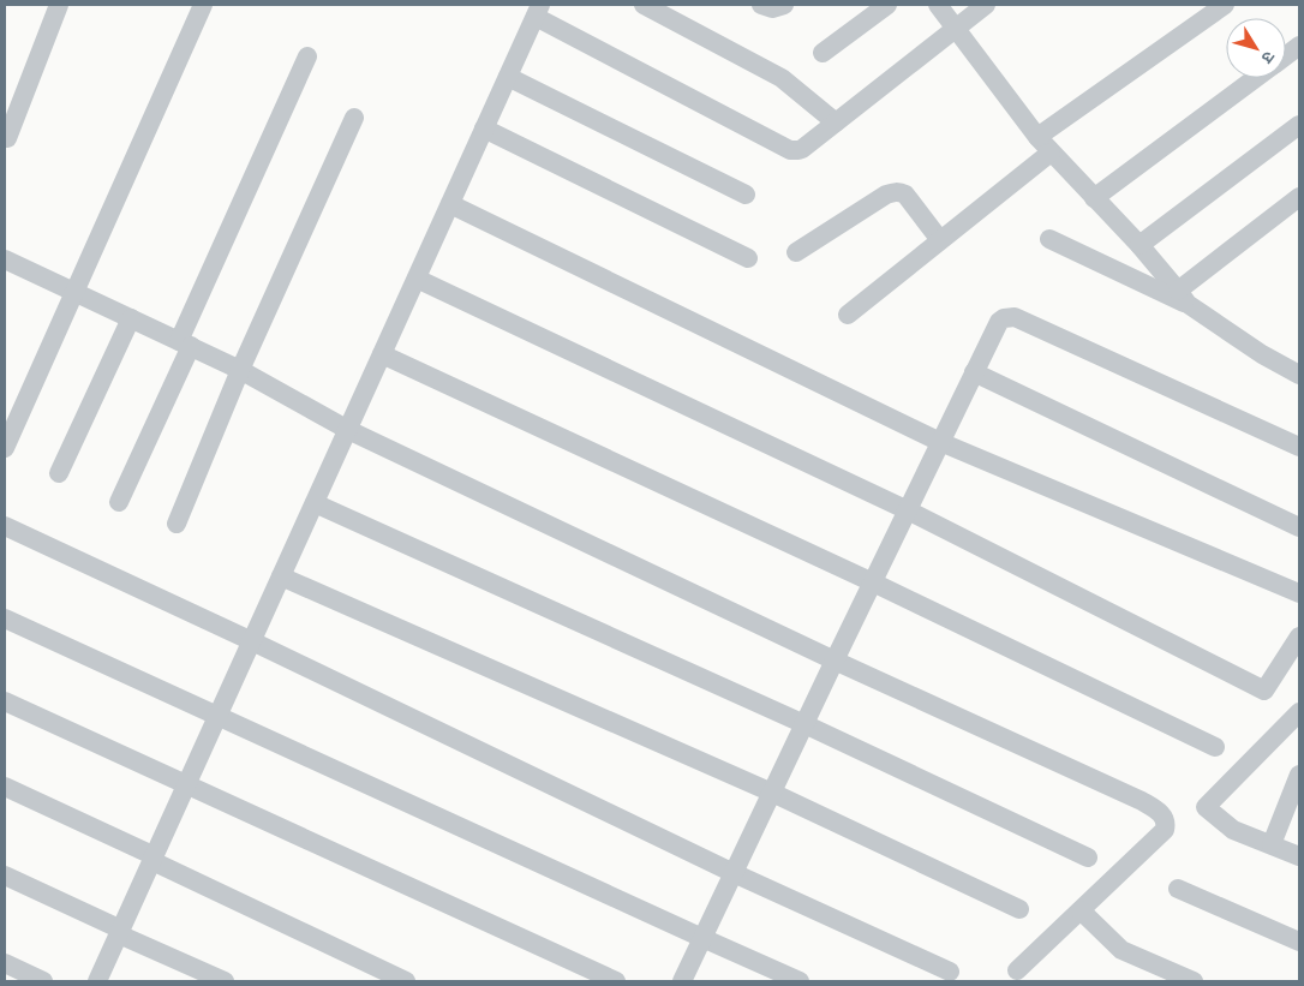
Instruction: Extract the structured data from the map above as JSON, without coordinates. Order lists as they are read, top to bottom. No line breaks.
{"north":"bottom right"}
